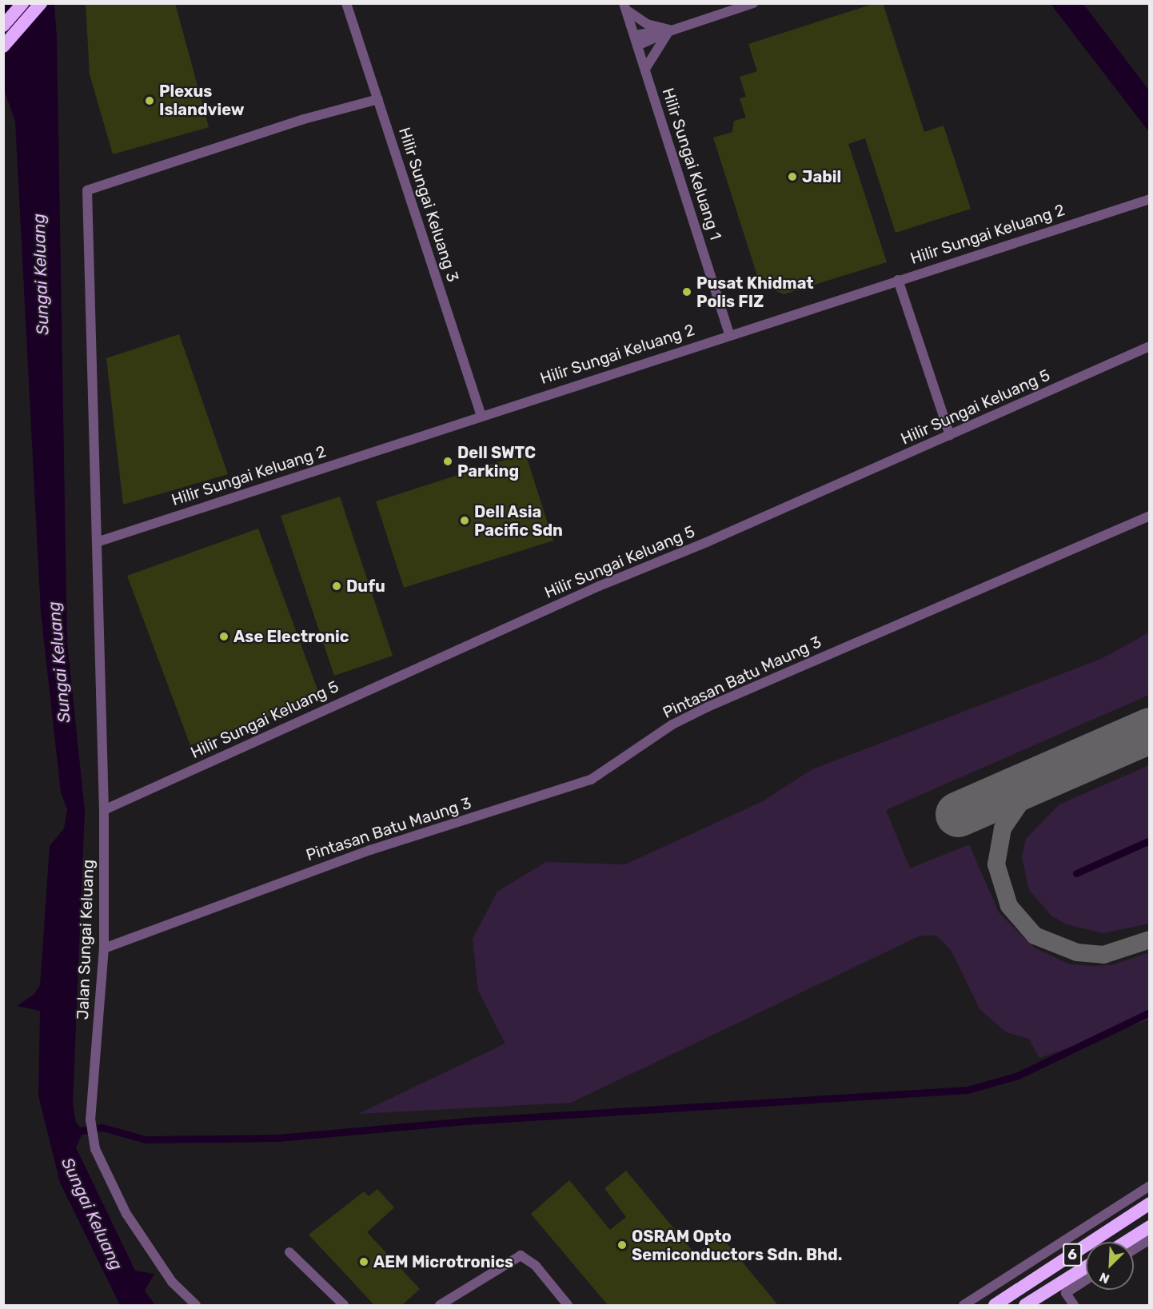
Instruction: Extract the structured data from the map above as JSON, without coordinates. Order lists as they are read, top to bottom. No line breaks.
{"streets":{"highway":["6"],"street":["Hilir Sungai Keluang 1","Hilir Sungai Keluang 3","Hilir Sungai Keluang 2","Hilir Sungai Keluang 5","Pintasan Batu Maung 3","Jalan Sungai Keluang"]},"crossings":[["Hilir Sungai Keluang 1","Hilir Sungai Keluang 2"],["Hilir Sungai Keluang 3","Hilir Sungai Keluang 2"],["Hilir Sungai Keluang 3","Jalan Sungai Keluang"],["Hilir Sungai Keluang 2","Jalan Sungai Keluang"],["Hilir Sungai Keluang 5","Jalan Sungai Keluang"],["Pintasan Batu Maung 3","Jalan Sungai Keluang"]],"water":["Sungai Keluang"],"places":["Plexus Islandview","Jabil","Pusat Khidmat Polis FIZ","Dell SWTC Parking","Dell Asia Pacific Sdn","Dufu","Ase Electronic","OSRAM Opto Semiconductors Sdn. Bhd.","AEM Microtronics"],"north":"bottom left"}
